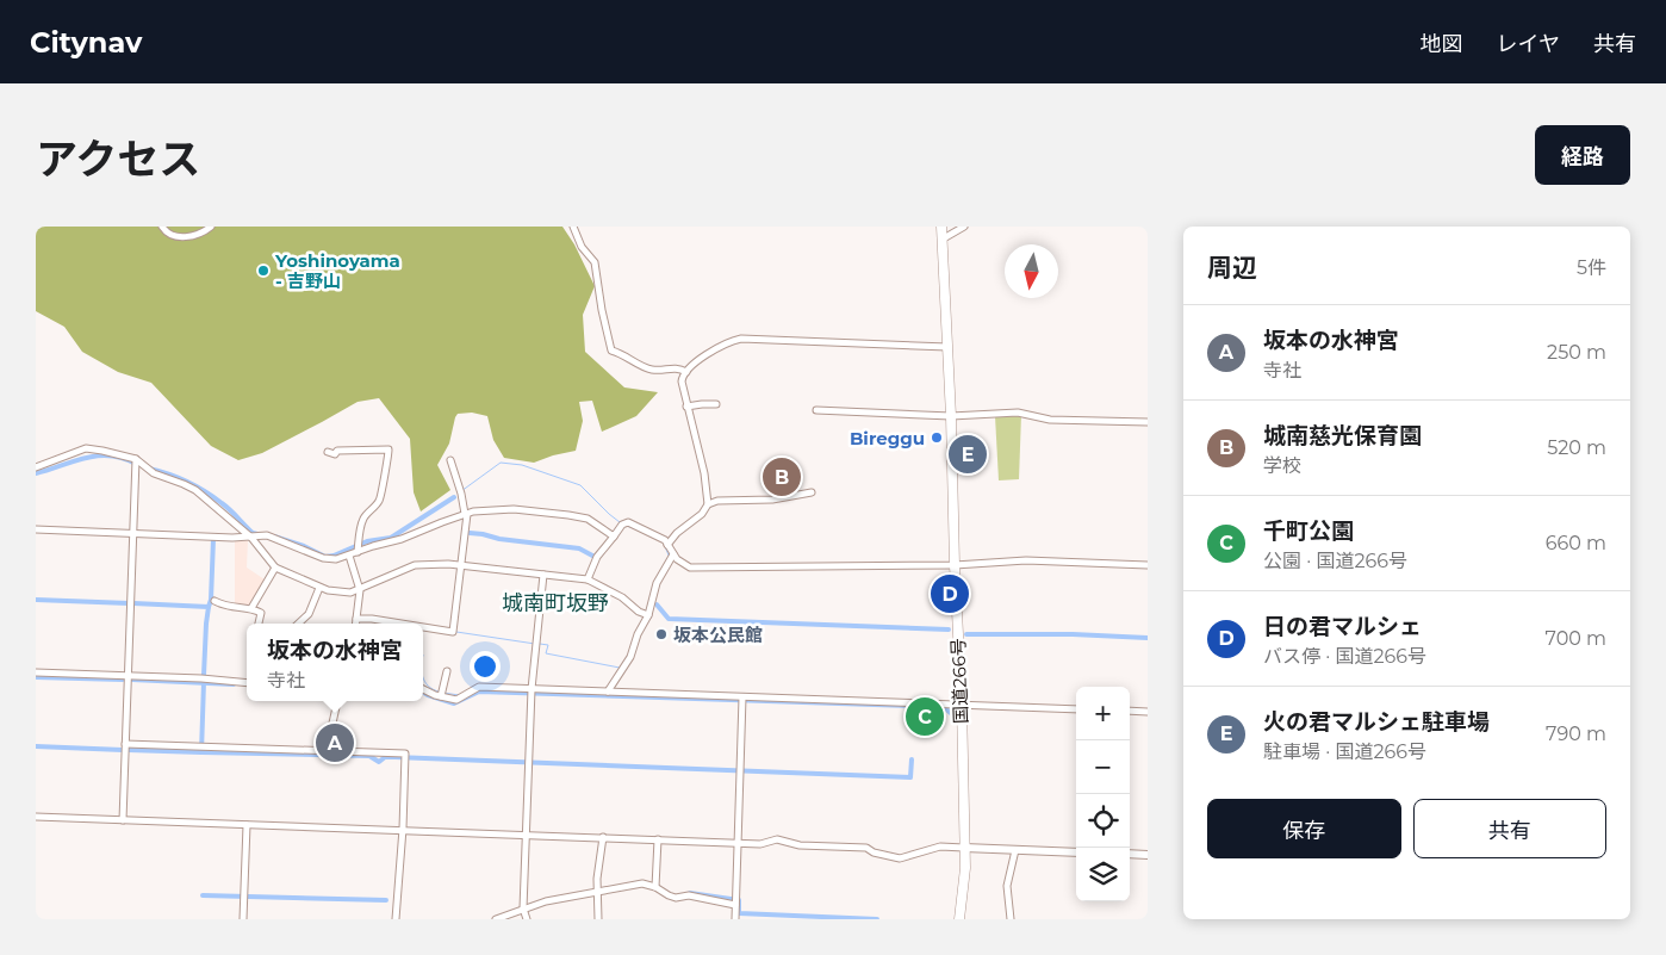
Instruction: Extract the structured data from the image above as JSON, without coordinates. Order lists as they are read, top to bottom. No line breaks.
{"streets":{"highway":["国道266号"]},"districts":["城南町坂野"],"places":["Yoshinoyama - 吉野山","Bireggu","坂本公民館"],"north":"bottom","page":{"header":"Citynav","nav":["地図","レイヤ","共有"],"title":"アクセス","buttons":["経路",["保存","共有"]],"heading":["周辺","5件"],"list":[{"mark":"A","name":"坂本の水神宮","note":"寺社","value":"250 m"},{"mark":"B","name":"城南慈光保育園","note":"学校","value":"520 m"},{"mark":"C","name":"千町公園","note":"公園 · 国道266号","value":"660 m"},{"mark":"D","name":"日の君マルシェ","note":"バス停 · 国道266号","value":"700 m"},{"mark":"E","name":"火の君マルシェ駐車場","note":"駐車場 · 国道266号","value":"790 m"}],"pins":["E","B","D","C","A"],"popup":["坂本の水神宮","寺社"],"map_buttons":["+","−"]}}
